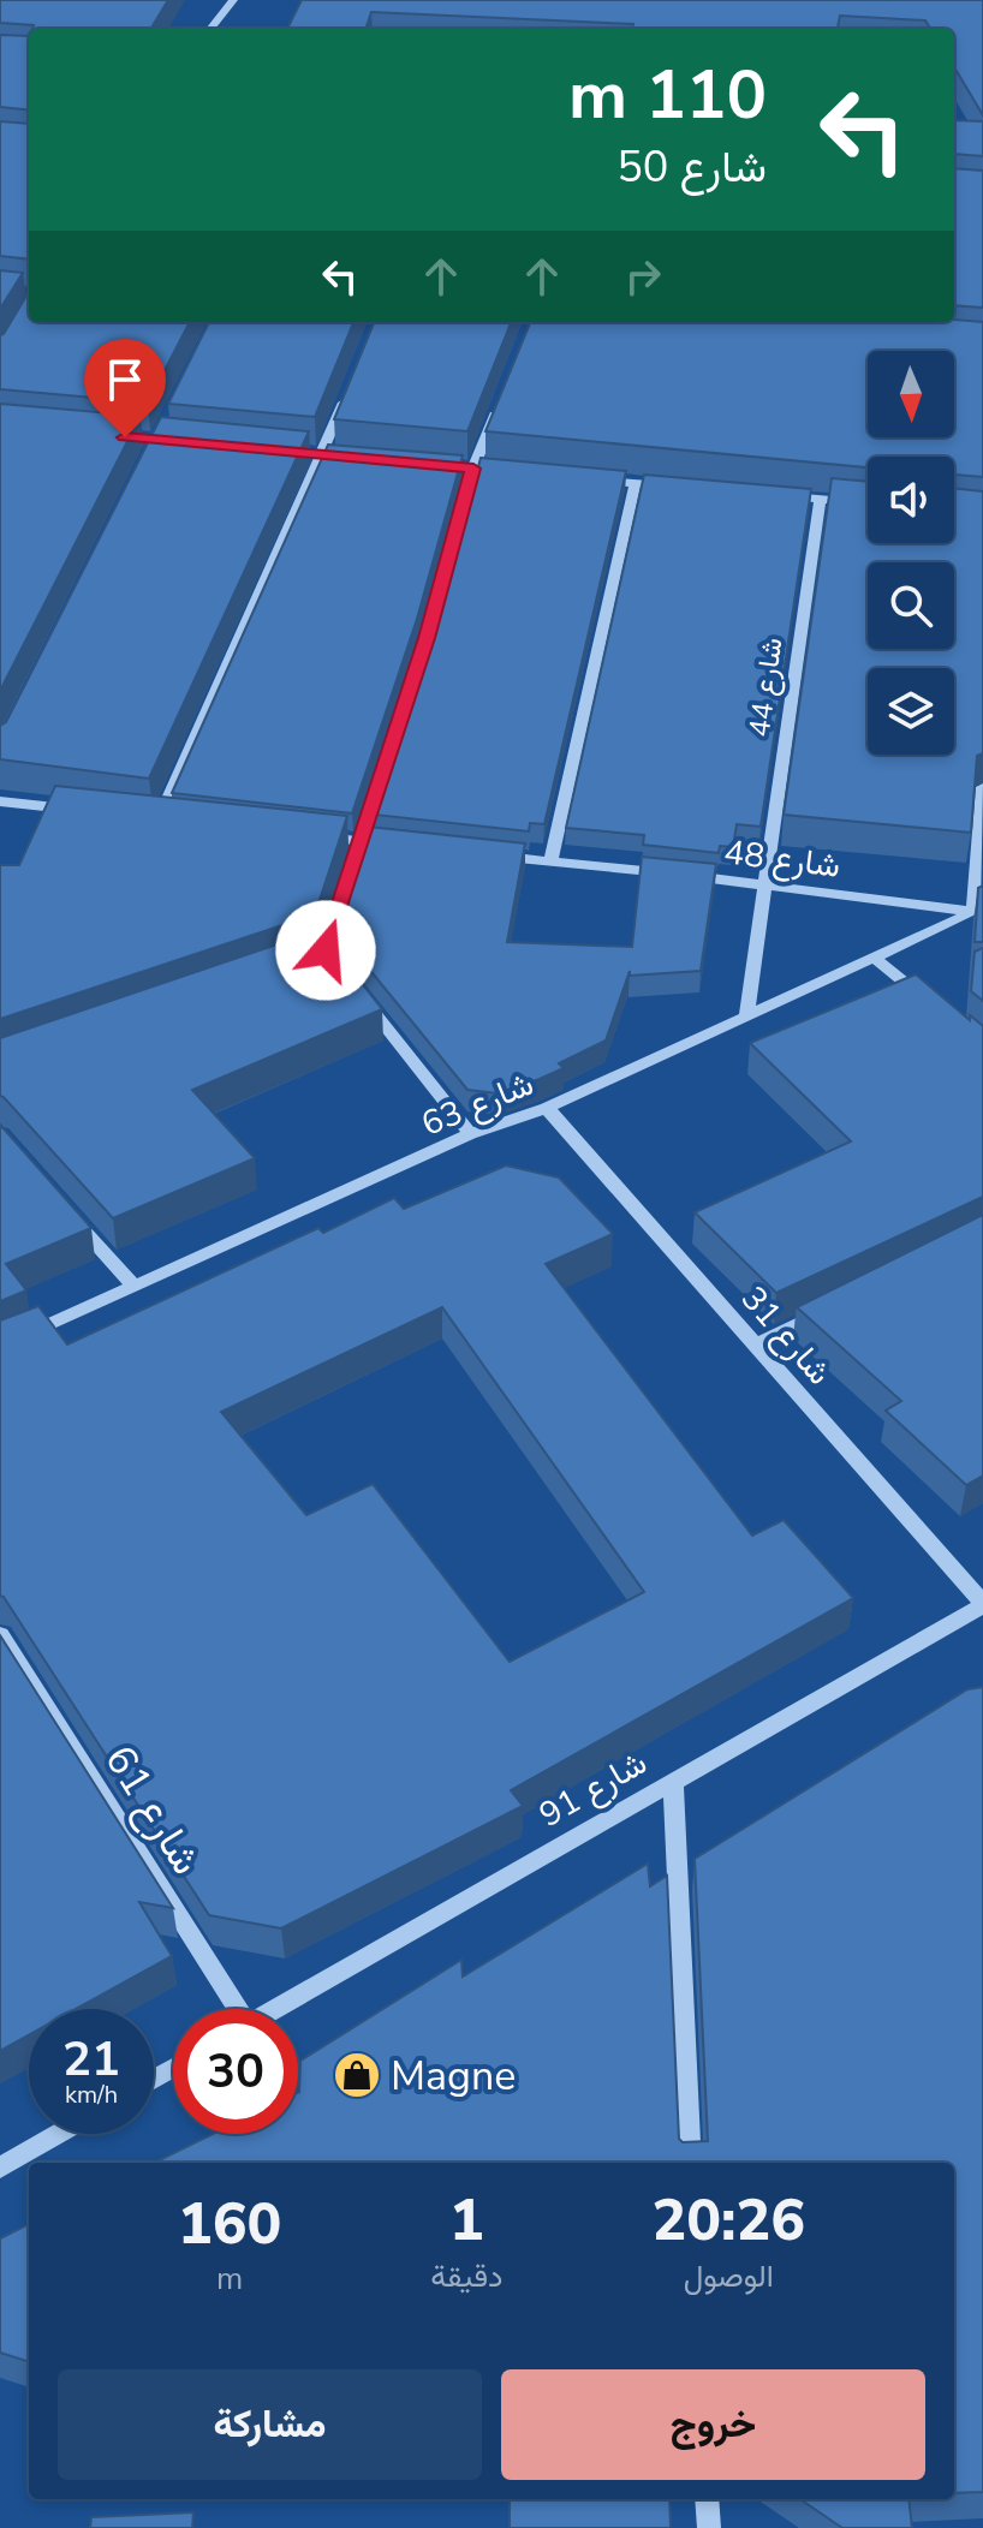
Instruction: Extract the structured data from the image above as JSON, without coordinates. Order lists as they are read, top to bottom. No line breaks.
{"streets":{"street":["شارع 44","شارع 48","شارع 63","شارع 31","شارع 91","شارع 61"]},"crossings":[["شارع 44","شارع 48"],["شارع 44","شارع 63"],["شارع 48","شارع 63"],["شارع 63","شارع 31"],["شارع 31","شارع 91"]],"places":{"shop":["Magne"]},"north":"bottom","page":{"turn":["110 m","شارع 50"],"speed":"21 km/h","limit":"30","eta":["20:26","الوصول","1","دقيقة","160","m"],"buttons":["خروج","مشاركة"]}}
